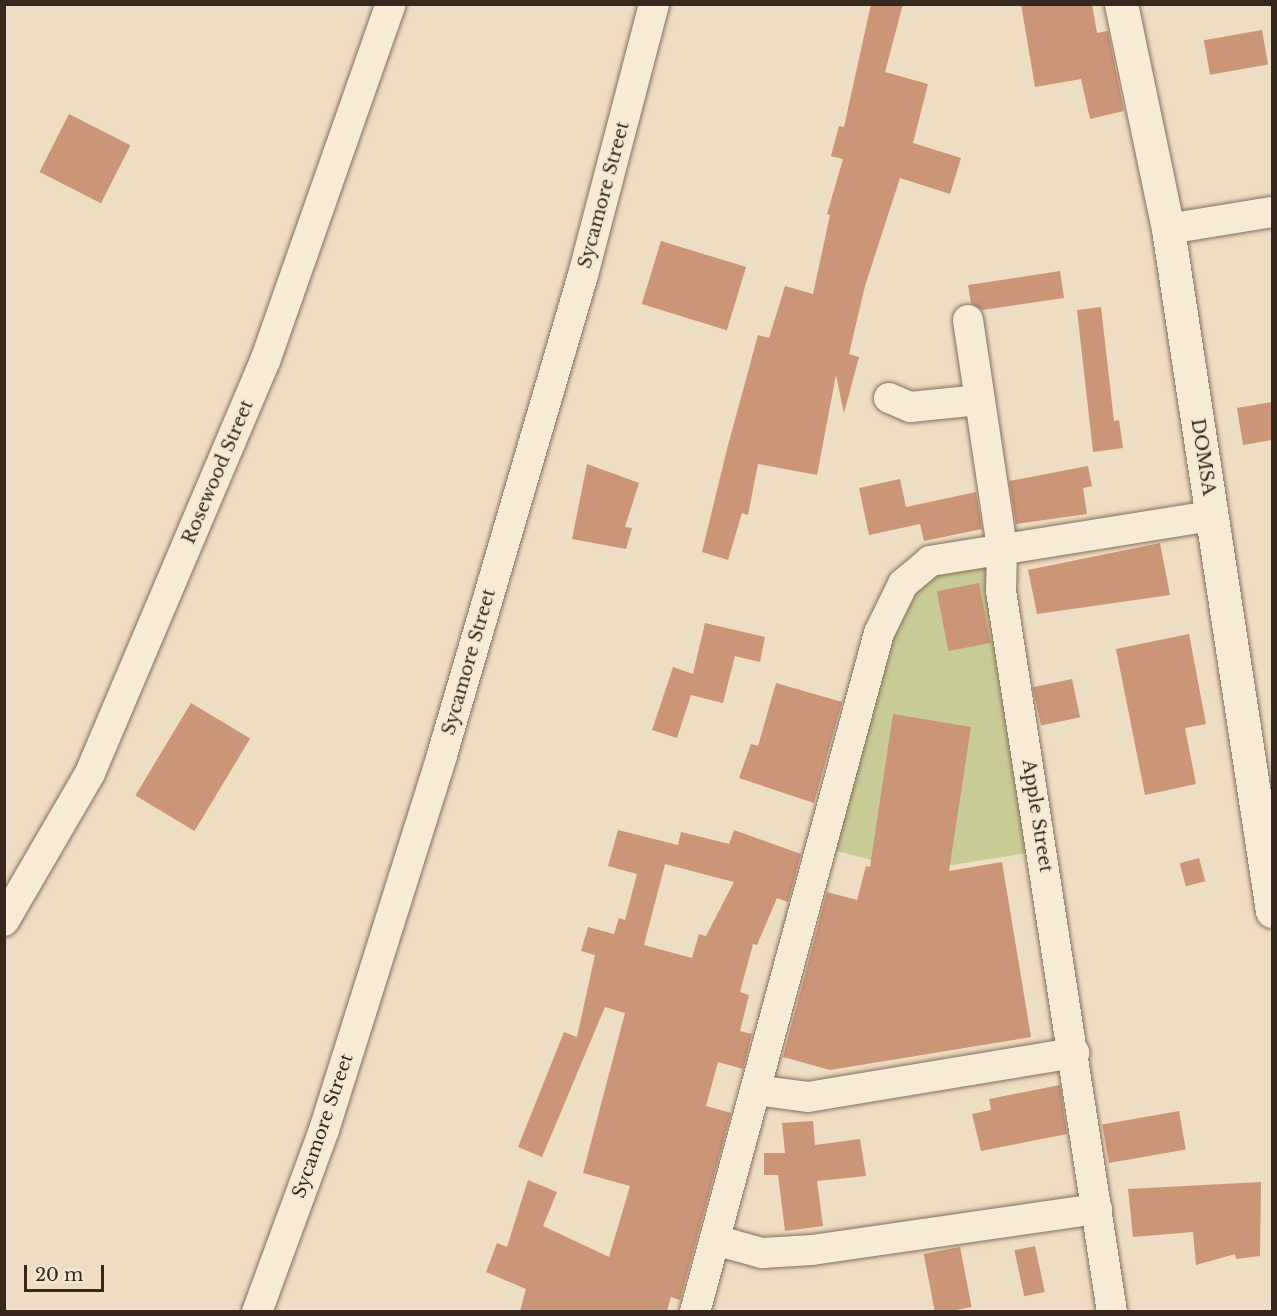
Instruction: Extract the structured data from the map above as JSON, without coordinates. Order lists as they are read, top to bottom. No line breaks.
{"streets":{"main road":["DOMSA"],"street":["Sycamore Street","Rosewood Street","Apple Street"]},"scale_bar":"20 m"}
